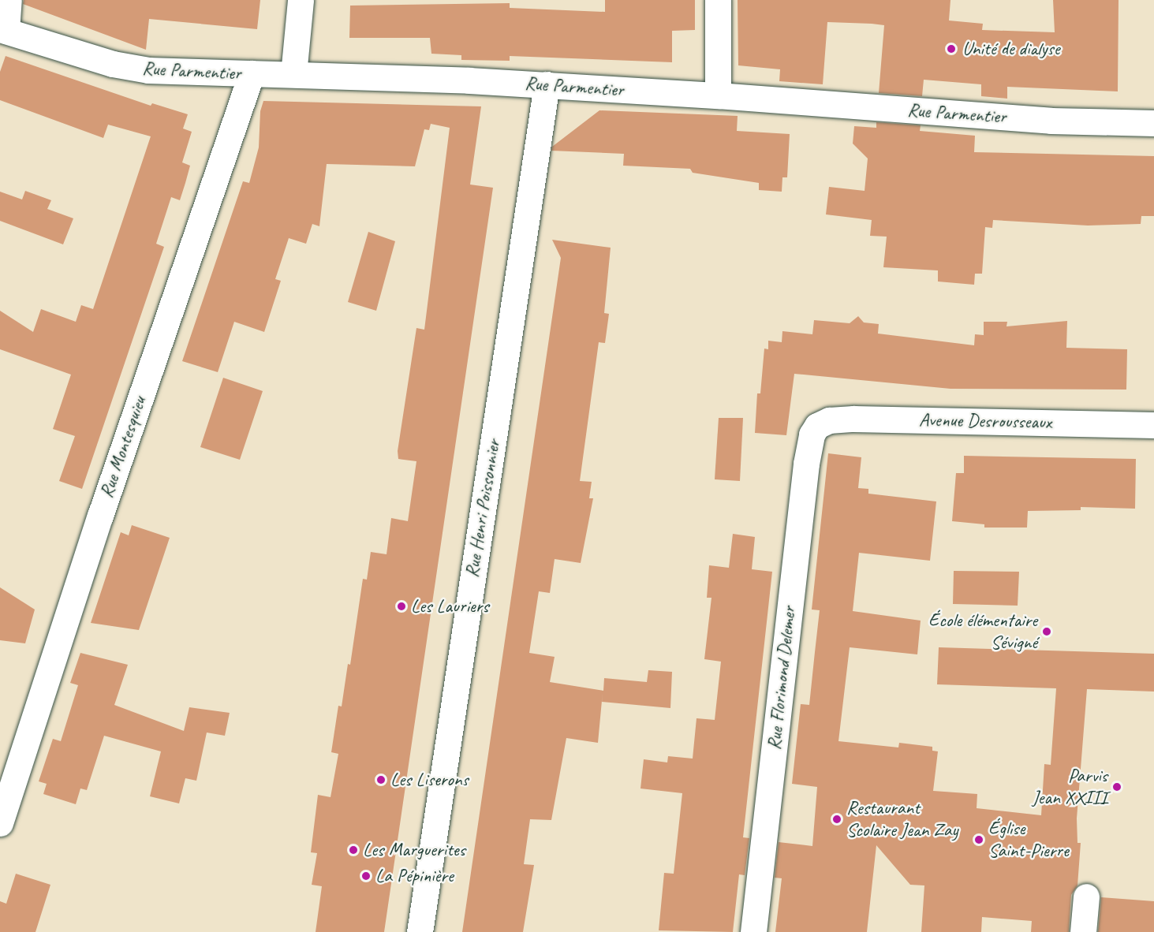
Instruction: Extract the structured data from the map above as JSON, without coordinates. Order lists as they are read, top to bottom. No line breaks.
{"streets":{"street":["Rue Parmentier","Avenue Desrousseaux","Rue Montesquieu","Rue Henri Poissonnier","Rue Florimond Delemer"]},"crossings":[["Rue Parmentier","Rue Montesquieu"],["Rue Parmentier","Rue Henri Poissonnier"],["Avenue Desrousseaux","Rue Florimond Delemer"]],"places":["Unité de dialyse","Les Lauriers","École élémentaire Sévigné","Les Liserons","Parvis Jean XXIII","Restaurant Scolaire Jean Zay","Église Saint-Pierre","Les Marguerites","La Pépinière"]}
